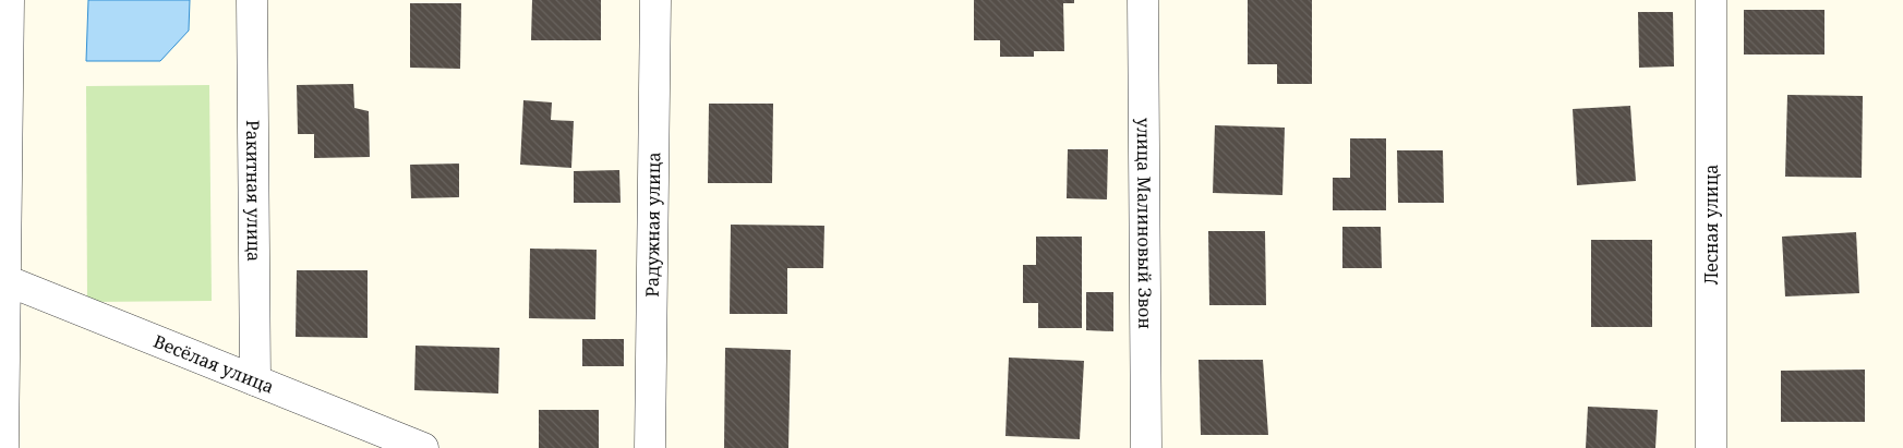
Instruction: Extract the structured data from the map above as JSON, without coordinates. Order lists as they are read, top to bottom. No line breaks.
{"streets":{"street":["Ракитная улица","улица Малиновый Звон","Радужная улица","Лесная улица","Весёлая улица"]},"crossings":[["Ракитная улица","Весёлая улица"]]}
